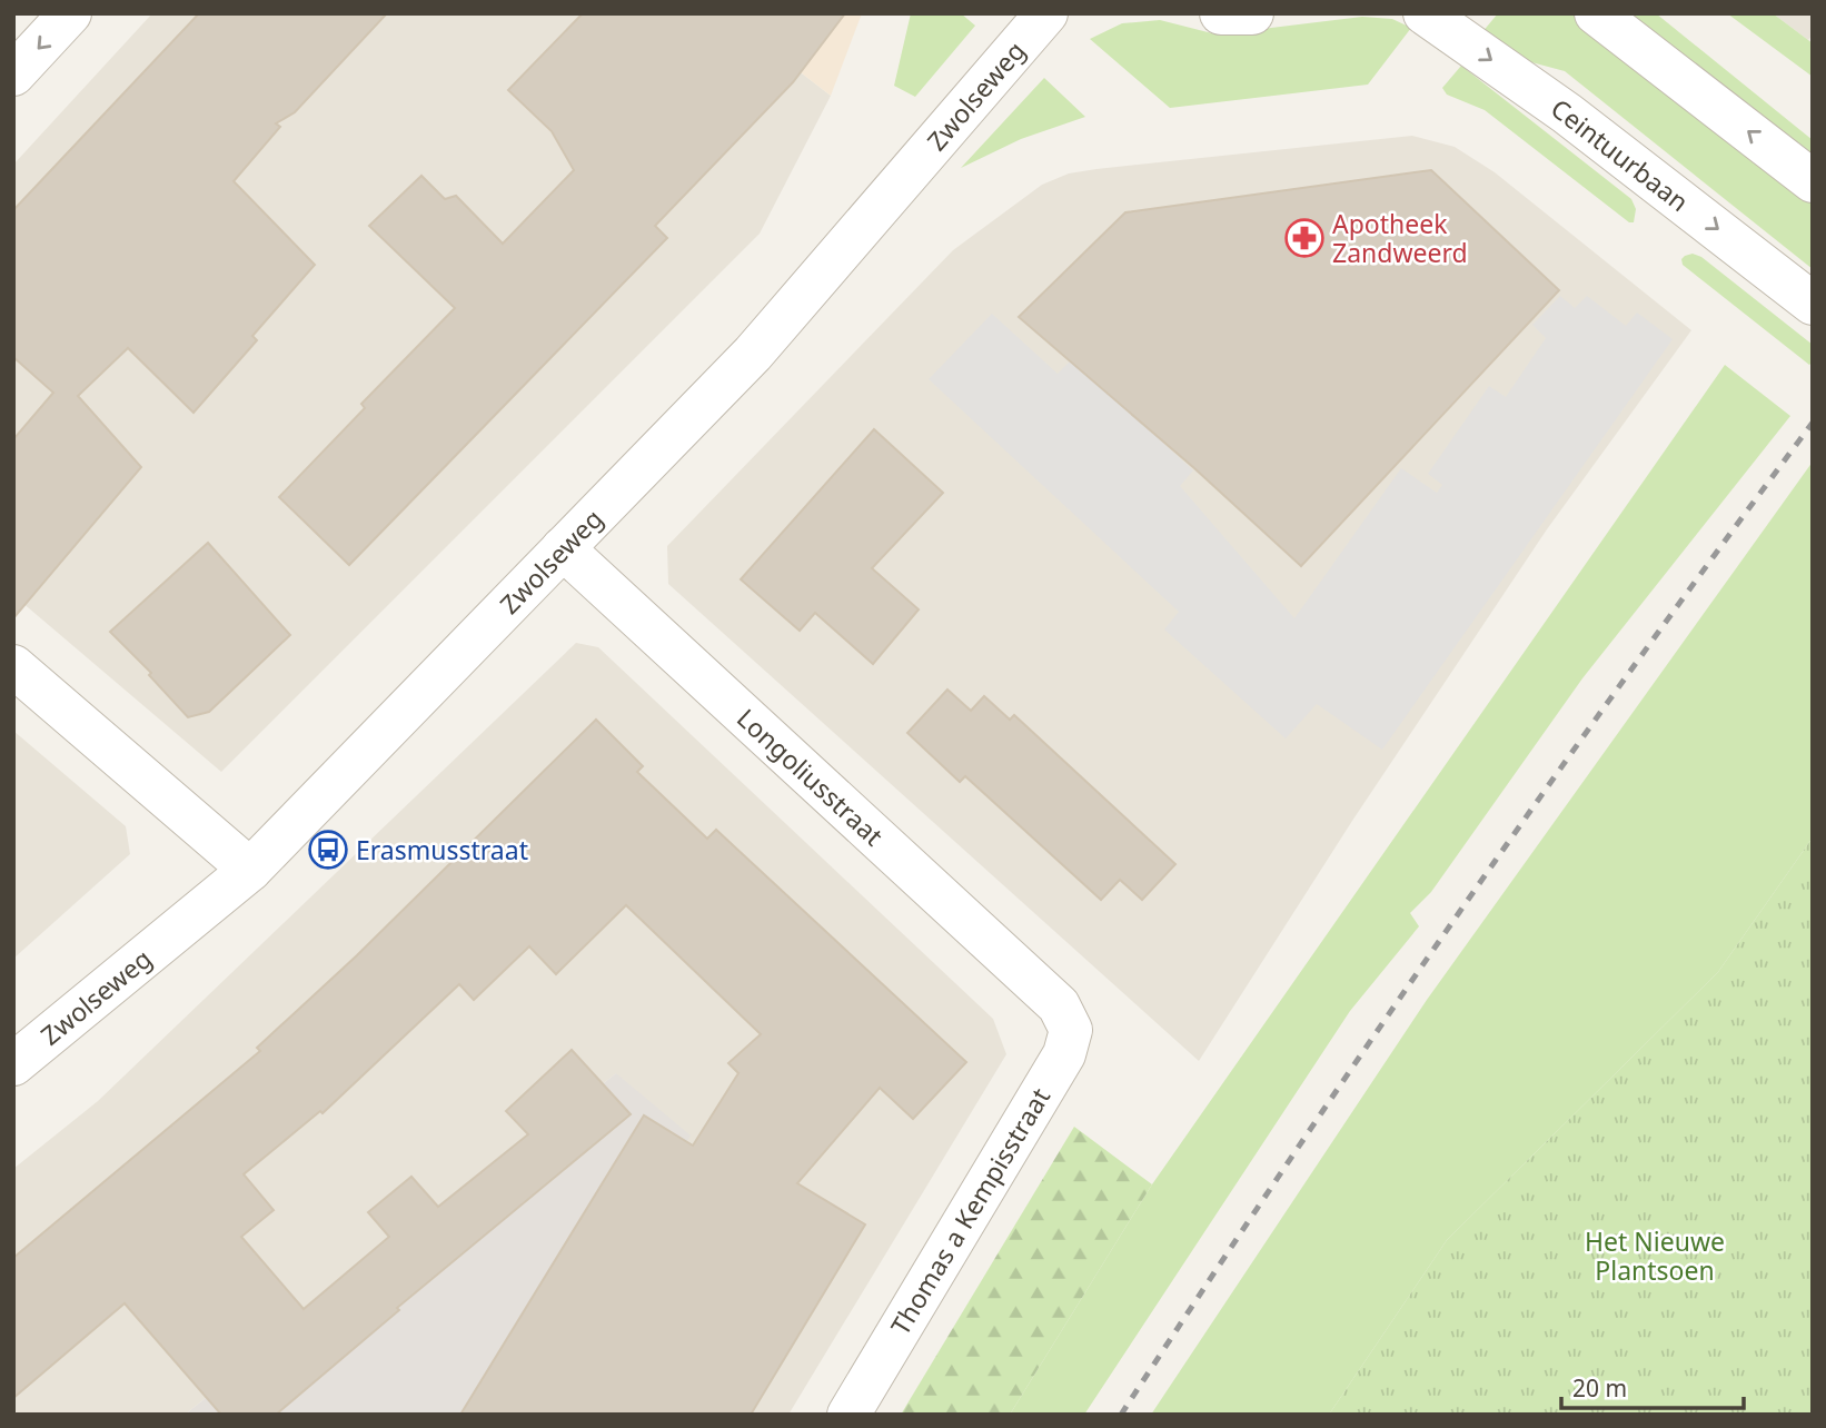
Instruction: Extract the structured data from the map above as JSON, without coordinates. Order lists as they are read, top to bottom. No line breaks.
{"streets":{"street":["Zwolseweg","Ceintuurbaan","Longoliusstraat","Thomas a Kempisstraat"]},"crossings":[["Zwolseweg","Longoliusstraat"],["Longoliusstraat","Thomas a Kempisstraat"]],"parks":["Het Nieuwe Plantsoen"],"places":{"pharmacy":["Apotheek Zandweerd"],"bus stop":["Erasmusstraat"]},"scale_bar":"20 m"}
